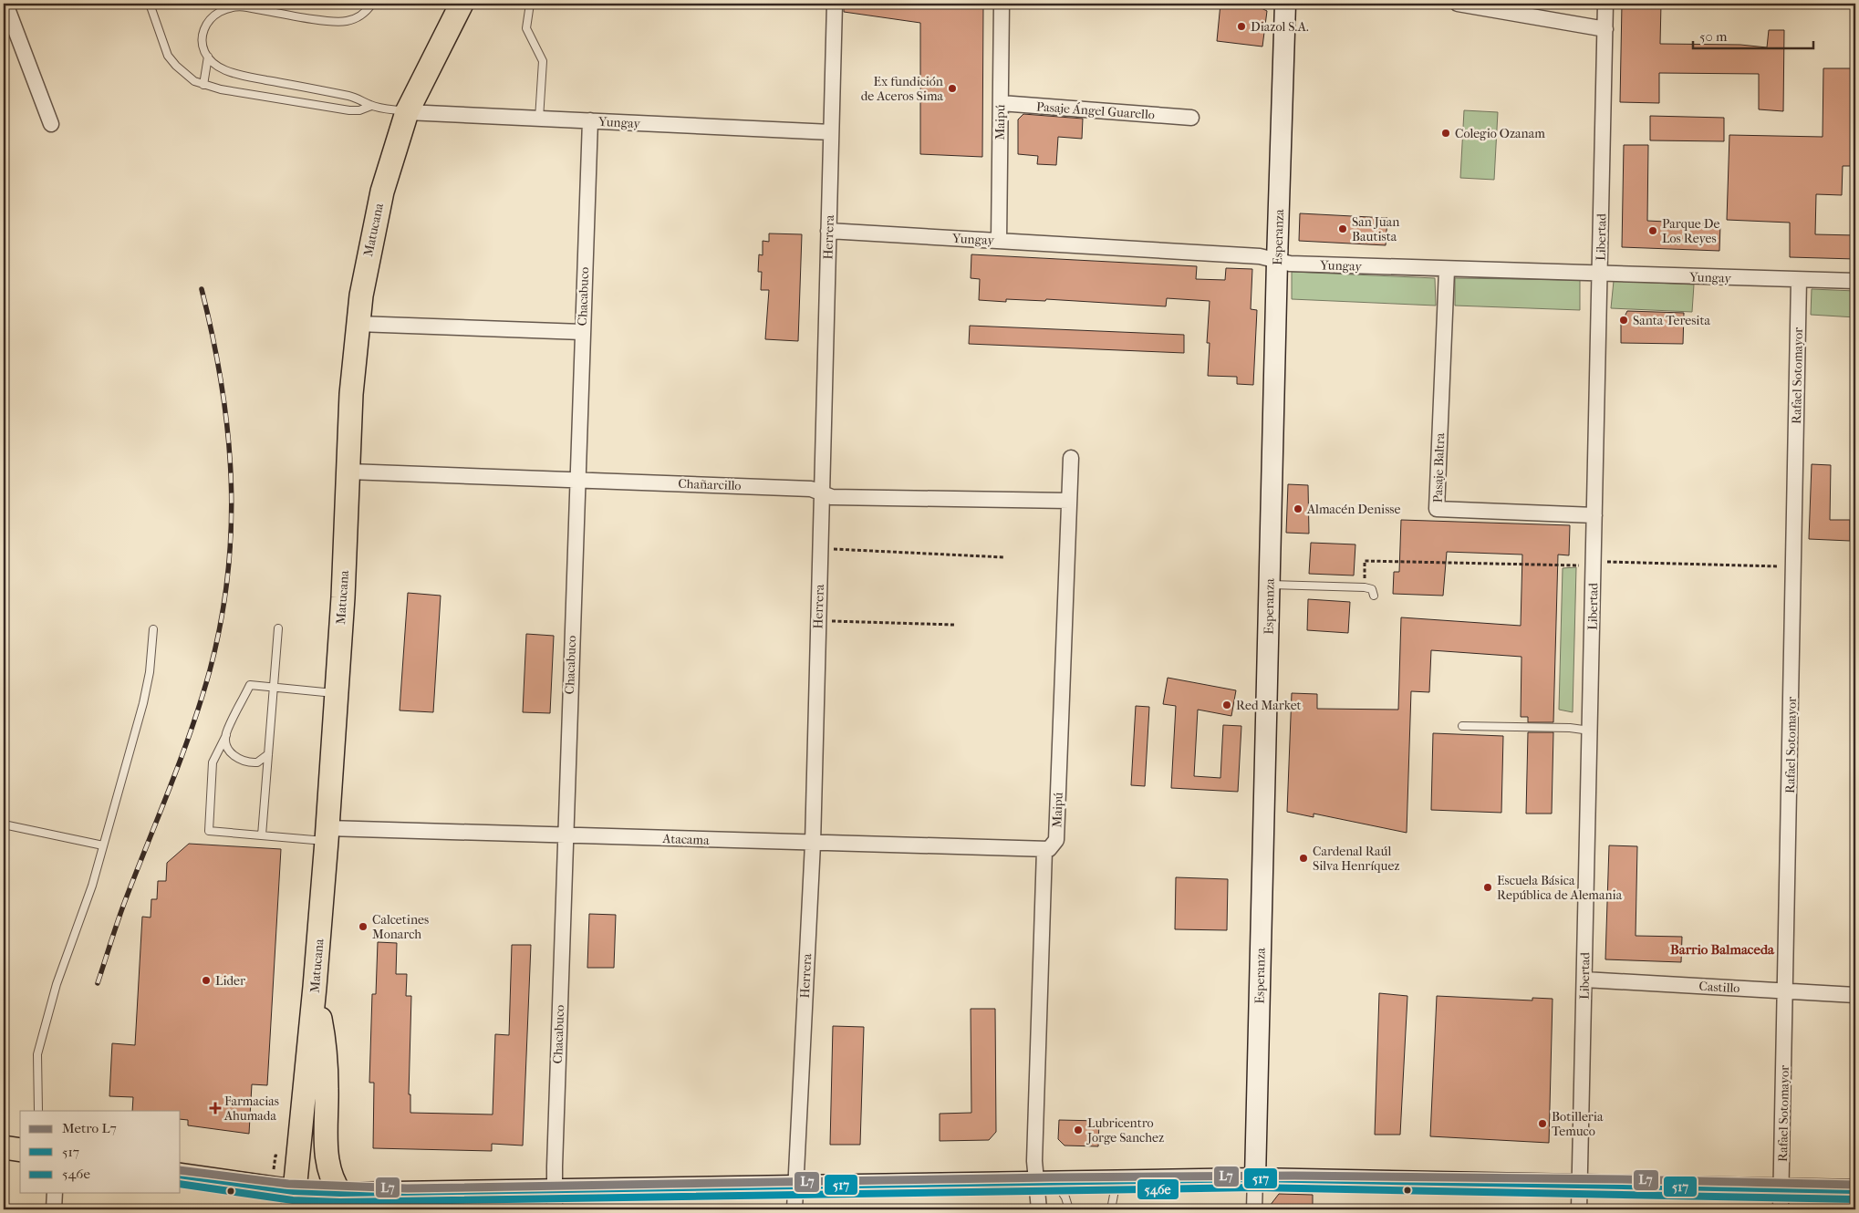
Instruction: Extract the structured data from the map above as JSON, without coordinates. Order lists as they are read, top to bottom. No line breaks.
{"streets":{"main road":["Matucana","Esperanza"],"street":["Pasaje Ángel Guarello","Yungay","Maipú","Herrera","Libertad","Chacabuco","Rafael Sotomayor","Pasaje Baltra","Chañarcillo","Atacama","Castillo"]},"crossings":[["Pasaje Ángel Guarello","Maipú"],["Yungay","Maipú"],["Yungay","Matucana"],["Yungay","Herrera"],["Yungay","Esperanza"],["Yungay","Libertad"],["Yungay","Chacabuco"],["Yungay","Rafael Sotomayor"],["Yungay","Pasaje Baltra"],["Maipú","Chañarcillo"],["Maipú","Atacama"],["Matucana","Chañarcillo"],["Matucana","Atacama"],["Herrera","Chañarcillo"],["Herrera","Atacama"],["Libertad","Pasaje Baltra"],["Libertad","Castillo"],["Chacabuco","Chañarcillo"],["Chacabuco","Atacama"],["Rafael Sotomayor","Castillo"]],"districts":["Barrio Balmaceda"],"places":{"other":["Diazol S.A.","Ex fundición de Aceros Sima","Colegio Ozanam","San Juan Bautista","Parque De Los Reyes","Santa Teresita","Almacén Denisse","Red Market","Cardenal Raúl Silva Henríquez","Escuela Básica República de Alemania","Calcetines Monarch","Lider","Botilleria Temuco","Lubricentro Jorge Sanchez"],"health":["Farmacias Ahumada"]},"lines":["metro line L7","transit line 517","transit line 546e"],"legend":["Metro L7","517","546e"],"scale_bar":"50 m"}
